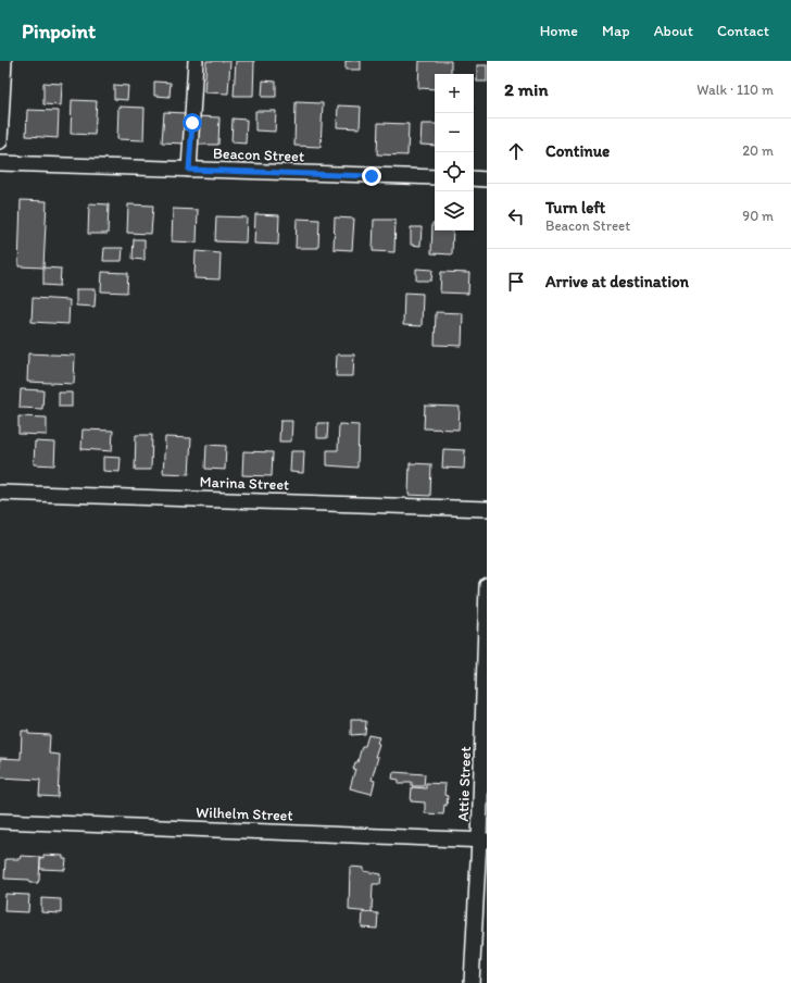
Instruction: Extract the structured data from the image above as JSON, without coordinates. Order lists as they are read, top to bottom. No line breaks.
{"streets":{"street":["Beacon Street","Marina Street","Attie Street","Wilhelm Street"]},"crossings":[["Attie Street","Wilhelm Street"]],"page":{"header":"Pinpoint","nav":["Home","Map","About","Contact"],"heading":["2 min","Walk · 110 m"],"map_buttons":["+","−"],"list":[["Continue","20 m"],["Turn left","Beacon Street","90 m"],"Arrive at destination"]}}
